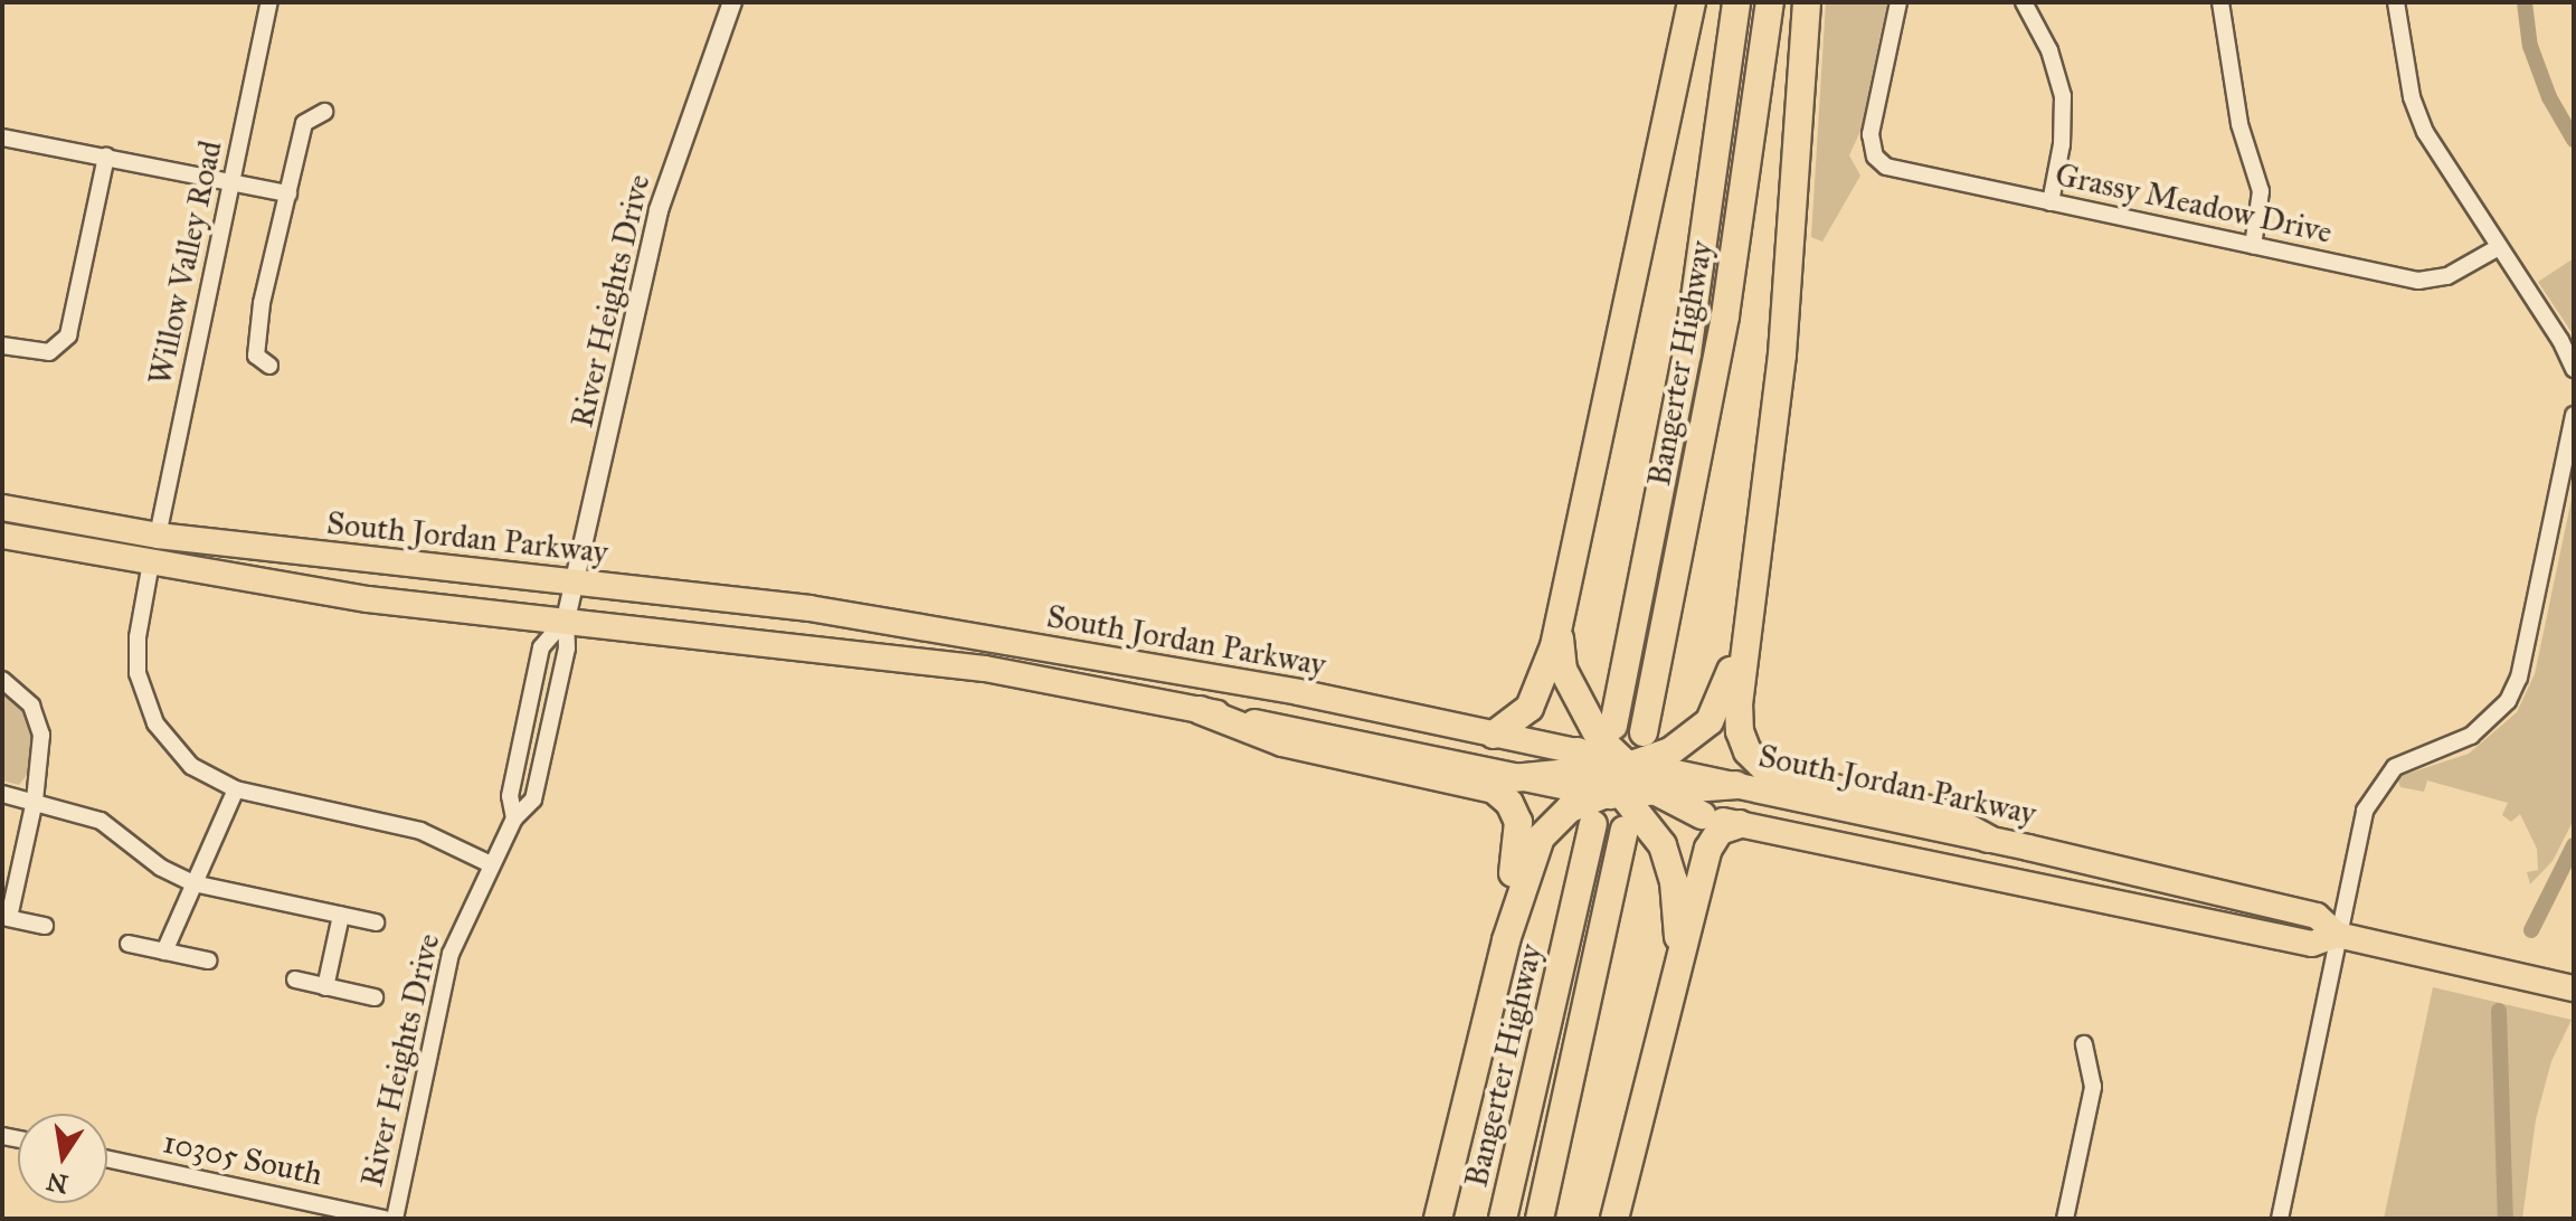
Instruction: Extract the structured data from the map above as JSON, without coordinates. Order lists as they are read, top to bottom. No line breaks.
{"streets":{"highway":["Bangerter Highway"],"main road":["South Jordan Parkway"],"street":["Grassy Meadow Drive","Willow Valley Road","River Heights Drive","10305 South"]},"crossings":[["Willow Valley Road","South Jordan Parkway"],["River Heights Drive","South Jordan Parkway"]],"north":"bottom"}
